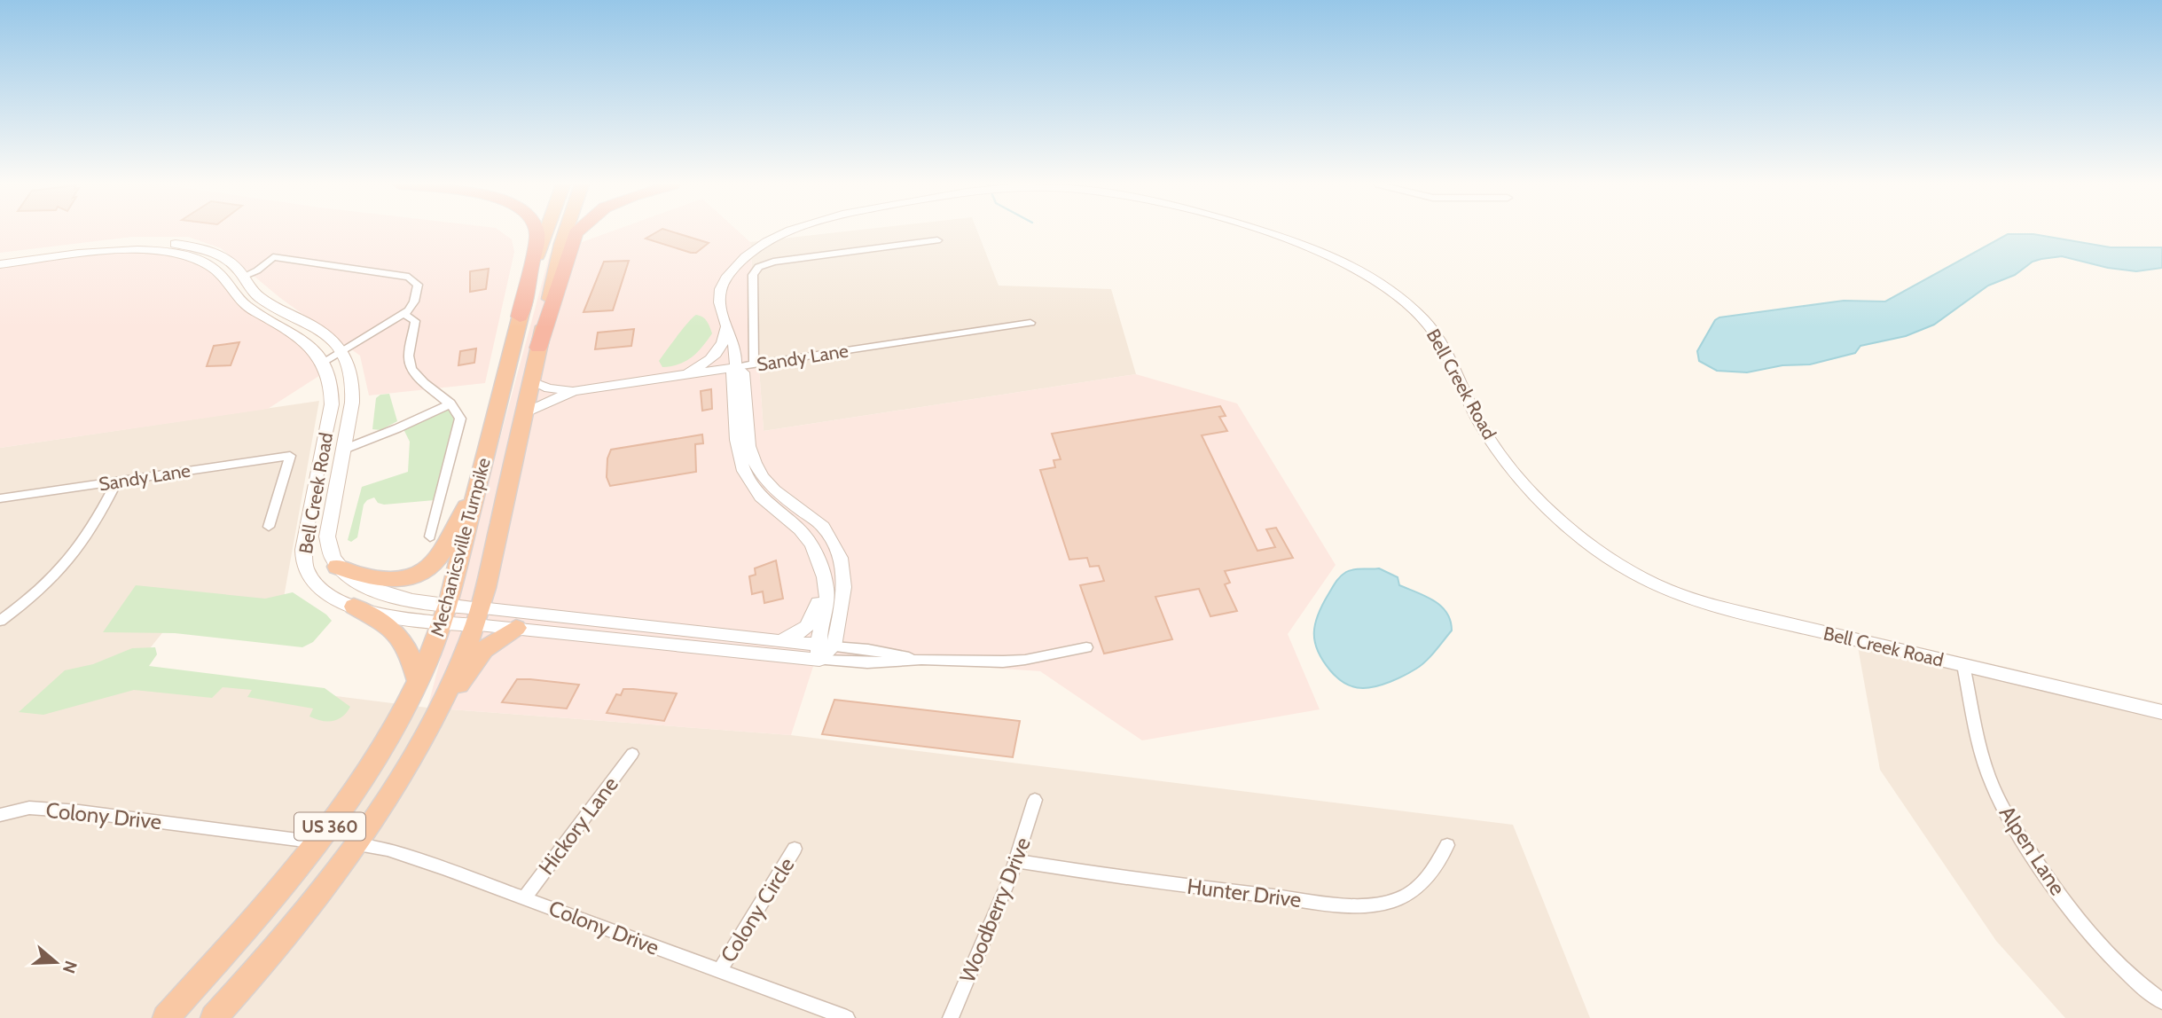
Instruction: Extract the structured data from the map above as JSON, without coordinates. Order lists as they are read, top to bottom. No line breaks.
{"streets":{"highway":["Mechanicsville Turnpike","US 360"],"main road":["Bell Creek Road"],"street":["Sandy Lane","Colony Drive","Hickory Lane","Alpen Lane","Hunter Drive","Colony Circle","Woodberry Drive"]},"crossings":[["Sandy Lane","Bell Creek Road"],["Sandy Lane","Mechanicsville Turnpike"],["Bell Creek Road","Mechanicsville Turnpike"],["Bell Creek Road","Alpen Lane"],["Mechanicsville Turnpike","Colony Drive"],["Colony Drive","Hickory Lane"],["Colony Drive","Colony Circle"],["Hunter Drive","Woodberry Drive"]],"north":"right"}
